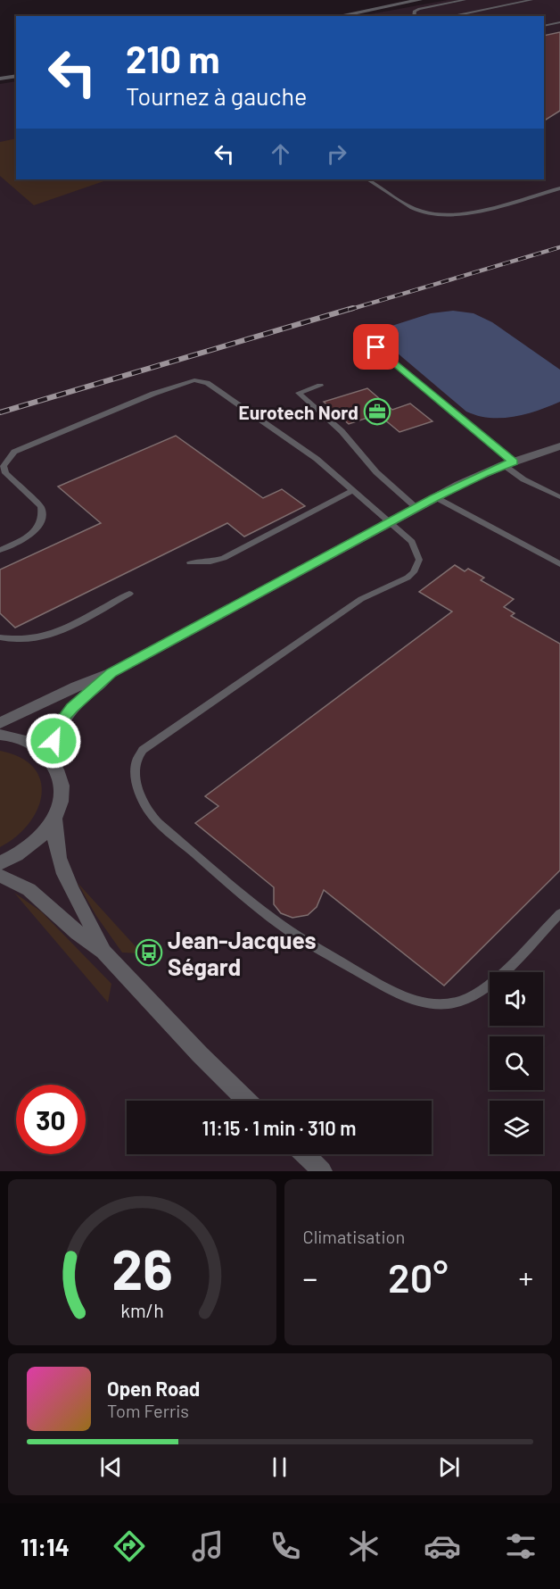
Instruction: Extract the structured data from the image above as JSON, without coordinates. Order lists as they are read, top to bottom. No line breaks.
{"places":{"office":["Eurotech Nord"],"bus stop":["Jean-Jacques Ségard"]},"page":{"turn":["210 m","Tournez à gauche"],"limit":"30","trip":"11:15 · 1 min · 310 m","tile":"Climatisation","heat":["−","20°","+"],"song":["Open Road","Tom Ferris"],"tabs":"11:14","gauge":["26","km/h"]}}
